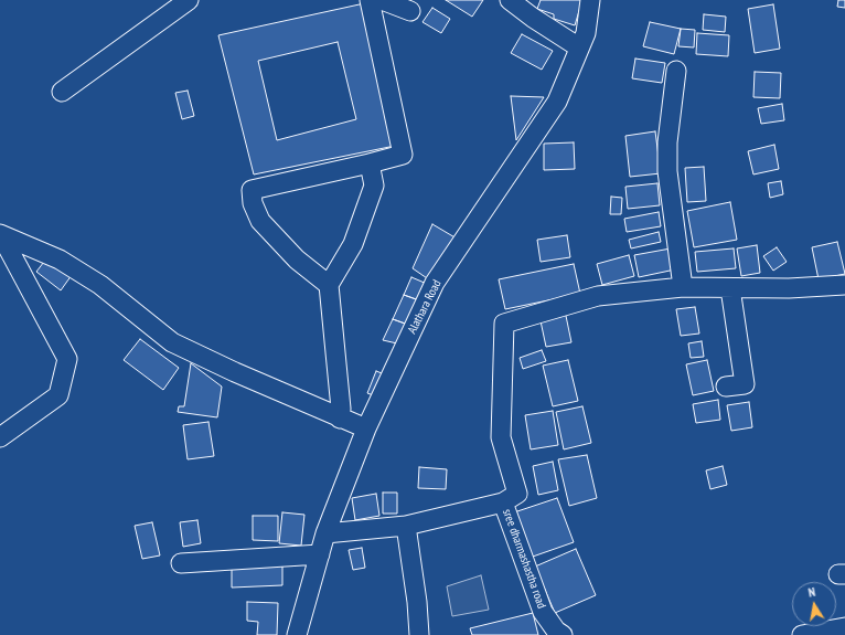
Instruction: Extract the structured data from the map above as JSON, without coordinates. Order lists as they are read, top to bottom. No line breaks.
{"streets":{"street":["Alathara Road","sree dharmashastha road"]},"north":"top"}
